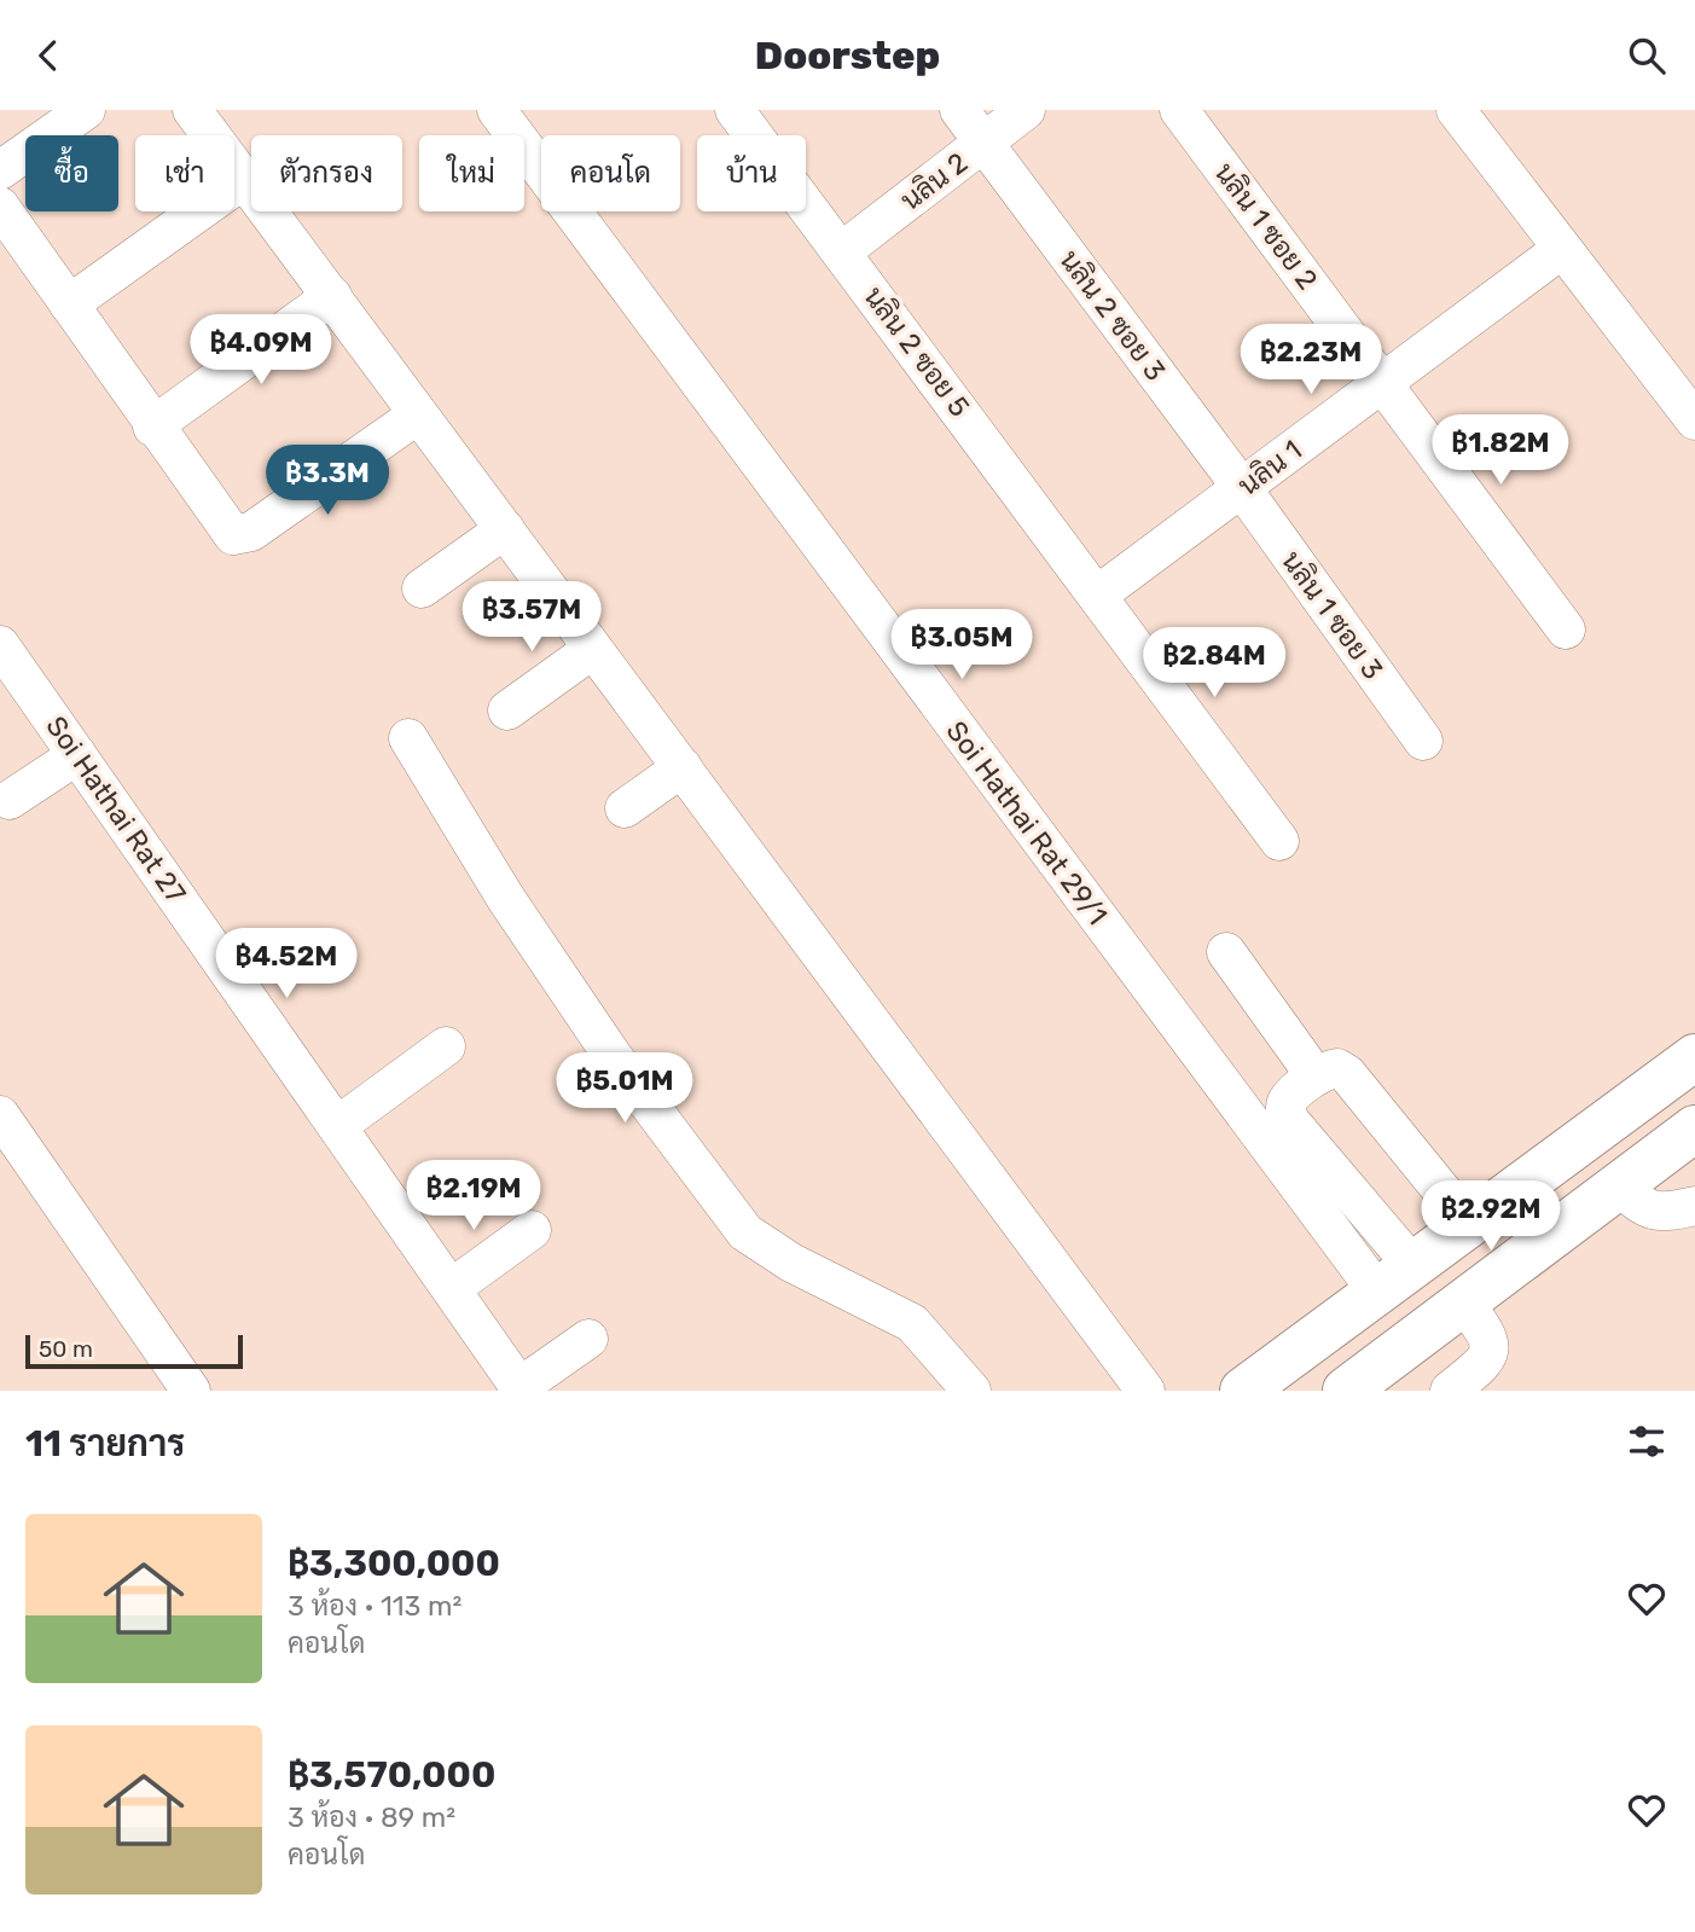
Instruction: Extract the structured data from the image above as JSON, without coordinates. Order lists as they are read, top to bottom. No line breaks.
{"streets":{"street":["นลิน 2","นลิน 1 ซอย 2","นลิน 2 ซอย 3","นลิน 2 ซอย 5","นลิน 1","นลิน 1 ซอย 3","Soi Hathai Rat 27","Soi Hathai Rat 29/1"]},"crossings":[["นลิน 2","นลิน 2 ซอย 3"],["นลิน 2","นลิน 2 ซอย 5"],["นลิน 1 ซอย 2","นลิน 1"],["นลิน 2 ซอย 3","นลิน 1"],["นลิน 2 ซอย 3","นลิน 1 ซอย 3"],["นลิน 2 ซอย 5","นลิน 1"],["นลิน 1","นลิน 1 ซอย 3"]],"scale_bar":"50 m","page":{"header":"Doorstep","chip":["ซื้อ","เช่า","ตัวกรอง","ใหม่","คอนโด","บ้าน"],"price":["฿4.09M","฿2.23M","฿1.82M","฿3.3M","฿3.57M","฿3.05M","฿2.84M","฿4.52M","฿5.01M","฿2.19M","฿2.92M"],"scale":"50 m","heading":"11 รายการ","list":[{"name":"฿3,300,000","note":"3 ห้อง · 113 m² · คอนโด"},{"name":"฿3,570,000","note":"3 ห้อง · 89 m² · คอนโด"}]}}
